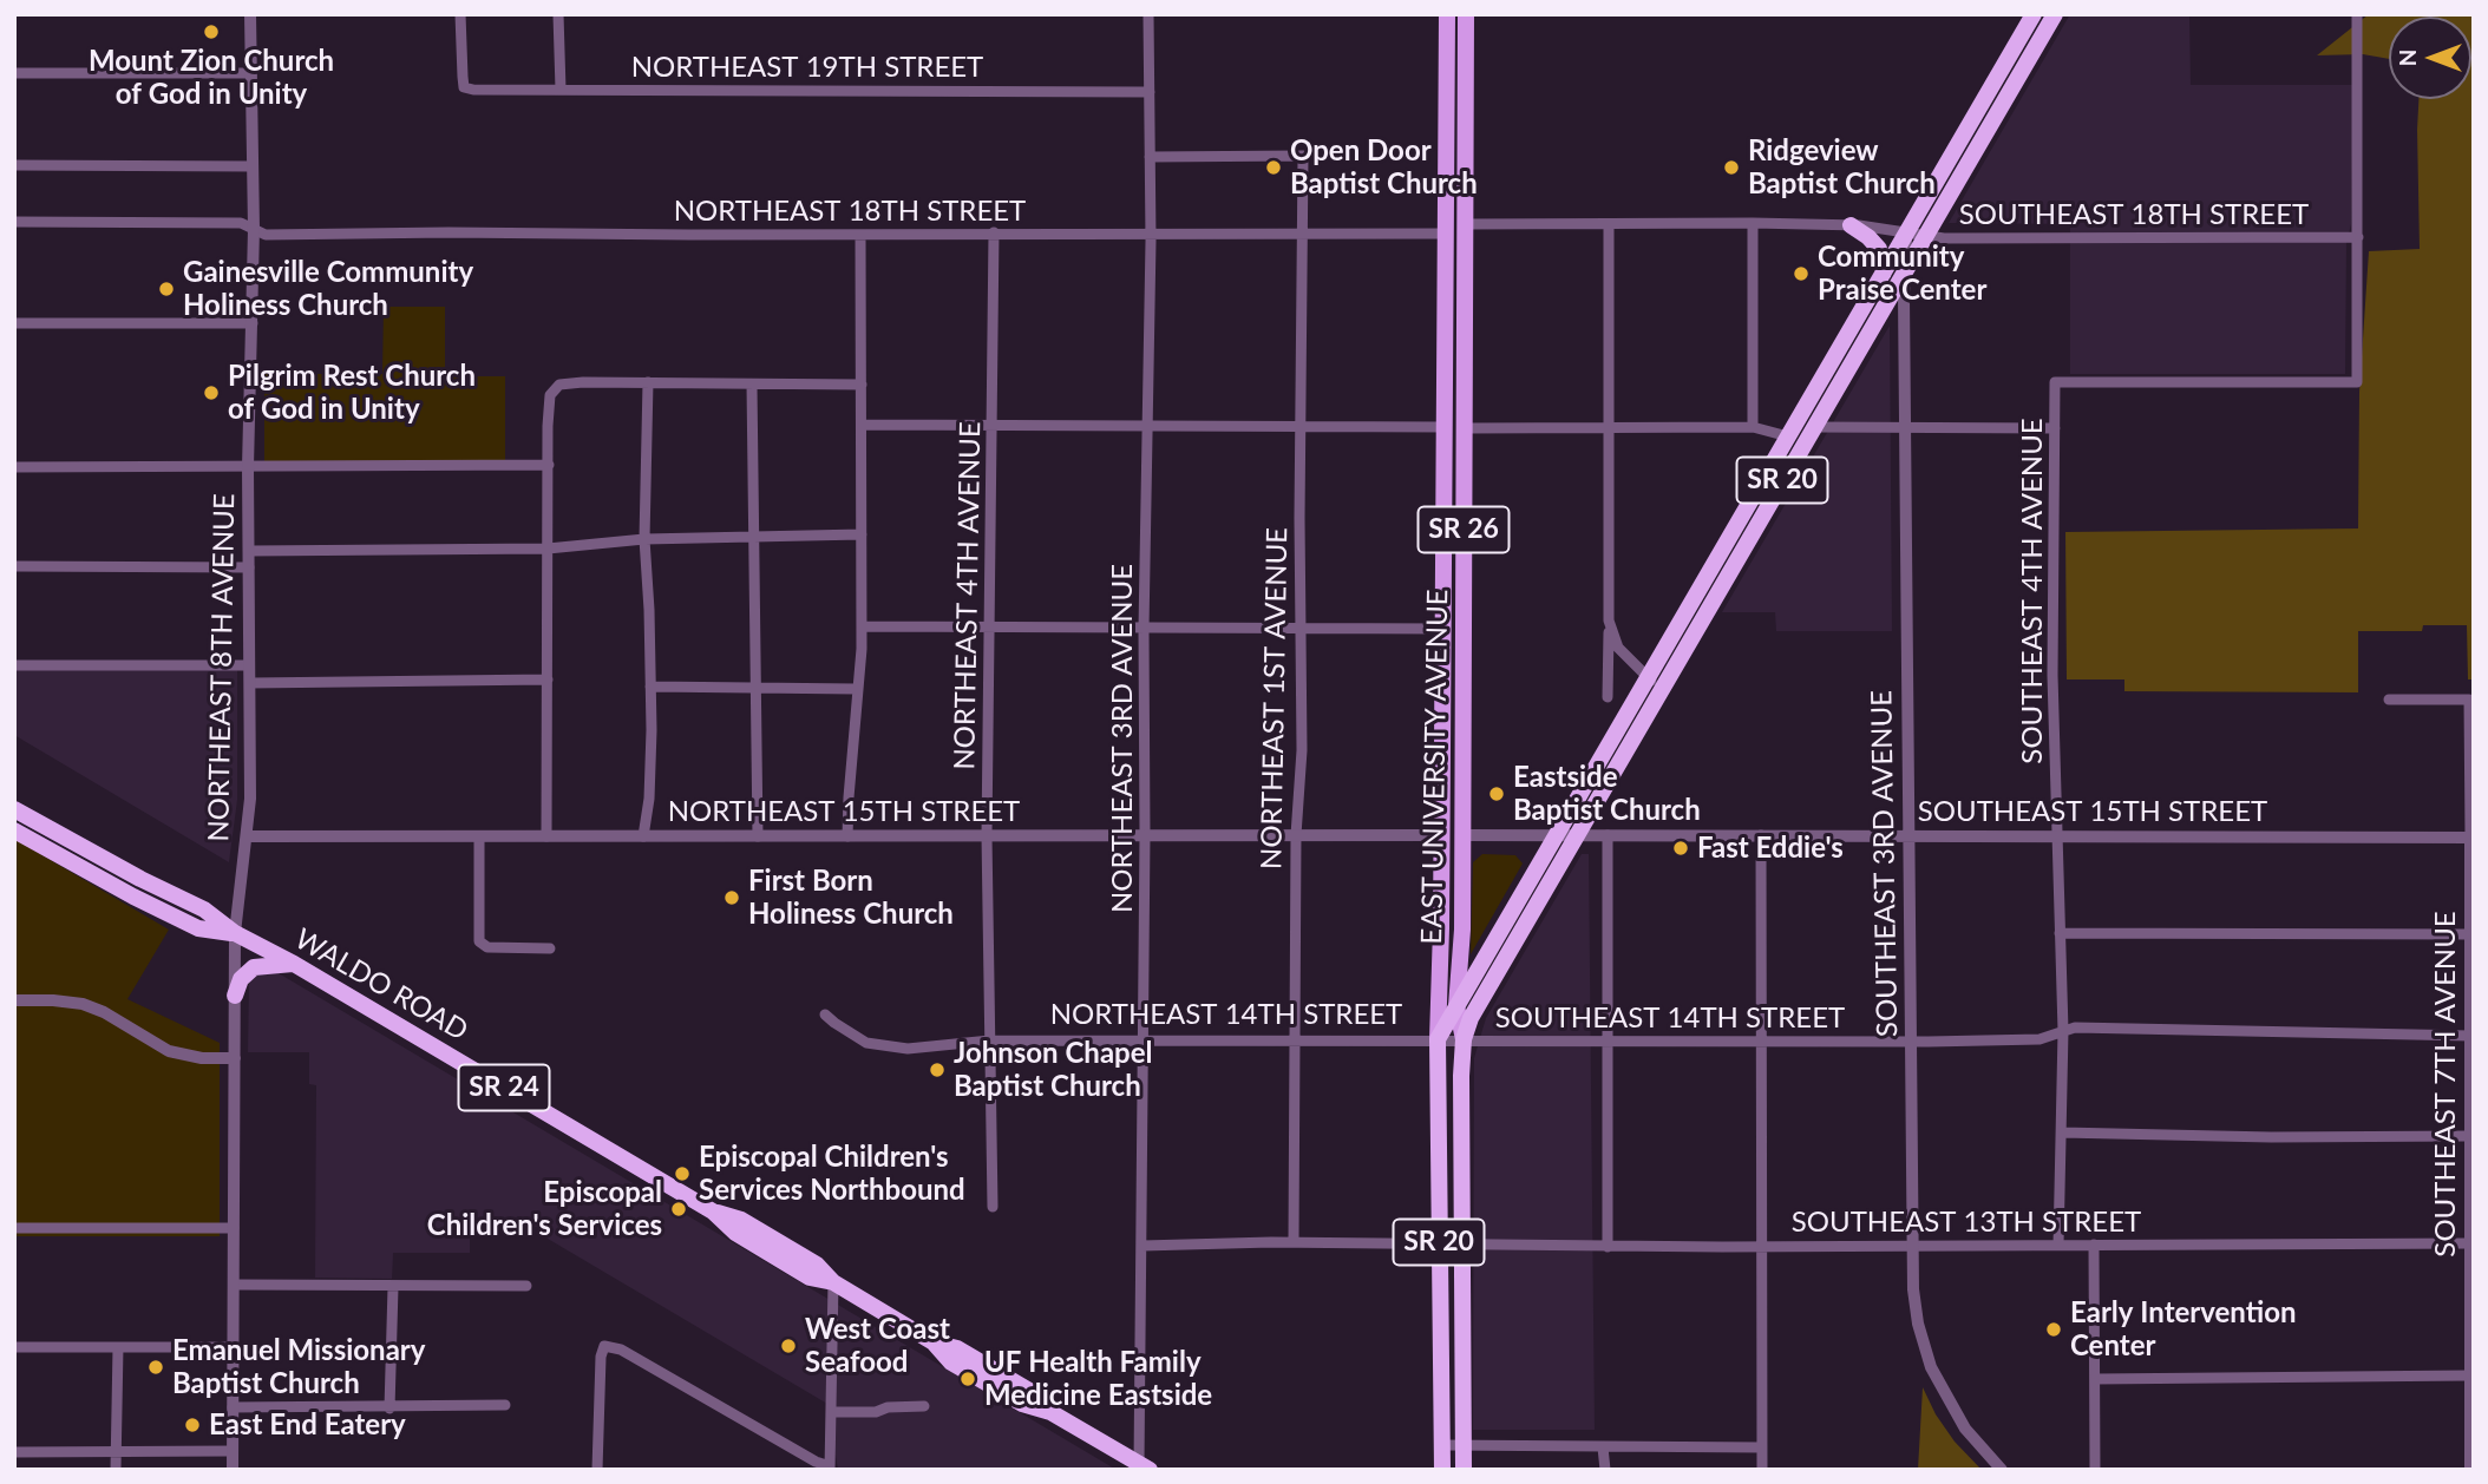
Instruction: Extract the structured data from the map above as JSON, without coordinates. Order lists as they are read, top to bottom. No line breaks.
{"streets":{"highway":["SR 20","EAST UNIVERSITY AVENUE","WALDO ROAD","SR 24"],"main road":["SR 26"],"street":["NORTHEAST 19TH STREET","NORTHEAST 18TH STREET","SOUTHEAST 18TH STREET","SOUTHEAST 4TH AVENUE","NORTHEAST 4TH AVENUE","NORTHEAST 8TH AVENUE","NORTHEAST 1ST AVENUE","NORTHEAST 3RD AVENUE","NORTHEAST 15TH STREET","SOUTHEAST 15TH STREET","SOUTHEAST 3RD AVENUE","NORTHEAST 14TH STREET","SOUTHEAST 14TH STREET","SOUTHEAST 7TH AVENUE","SOUTHEAST 13TH STREET"]},"crossings":[["NORTHEAST 19TH STREET","NORTHEAST 3RD AVENUE"],["NORTHEAST 18TH STREET","NORTHEAST 4TH AVENUE"],["NORTHEAST 18TH STREET","NORTHEAST 8TH AVENUE"],["NORTHEAST 18TH STREET","NORTHEAST 1ST AVENUE"],["NORTHEAST 18TH STREET","NORTHEAST 3RD AVENUE"],["NORTHEAST 18TH STREET","EAST UNIVERSITY AVENUE"],["SOUTHEAST 18TH STREET","SR 20"],["SOUTHEAST 18TH STREET","SOUTHEAST 4TH AVENUE"],["SOUTHEAST 18TH STREET","EAST UNIVERSITY AVENUE"],["SR 20","EAST UNIVERSITY AVENUE"],["SR 20","SOUTHEAST 15TH STREET"],["SR 20","SOUTHEAST 3RD AVENUE"],["SR 20","NORTHEAST 14TH STREET"],["SR 20","SOUTHEAST 14TH STREET"],["SOUTHEAST 4TH AVENUE","SOUTHEAST 15TH STREET"],["SOUTHEAST 4TH AVENUE","SOUTHEAST 14TH STREET"],["SOUTHEAST 4TH AVENUE","SOUTHEAST 13TH STREET"],["NORTHEAST 4TH AVENUE","NORTHEAST 15TH STREET"],["NORTHEAST 4TH AVENUE","NORTHEAST 14TH STREET"],["NORTHEAST 8TH AVENUE","NORTHEAST 15TH STREET"],["NORTHEAST 8TH AVENUE","WALDO ROAD"],["NORTHEAST 1ST AVENUE","NORTHEAST 3RD AVENUE"],["NORTHEAST 1ST AVENUE","NORTHEAST 15TH STREET"],["NORTHEAST 1ST AVENUE","NORTHEAST 14TH STREET"],["NORTHEAST 1ST AVENUE","SOUTHEAST 13TH STREET"],["NORTHEAST 3RD AVENUE","NORTHEAST 15TH STREET"],["NORTHEAST 3RD AVENUE","WALDO ROAD"],["NORTHEAST 3RD AVENUE","NORTHEAST 14TH STREET"],["NORTHEAST 3RD AVENUE","SOUTHEAST 13TH STREET"],["EAST UNIVERSITY AVENUE","NORTHEAST 15TH STREET"],["EAST UNIVERSITY AVENUE","SOUTHEAST 15TH STREET"],["EAST UNIVERSITY AVENUE","NORTHEAST 14TH STREET"],["EAST UNIVERSITY AVENUE","SOUTHEAST 14TH STREET"],["EAST UNIVERSITY AVENUE","SOUTHEAST 13TH STREET"],["SOUTHEAST 15TH STREET","SOUTHEAST 3RD AVENUE"],["SOUTHEAST 15TH STREET","SOUTHEAST 7TH AVENUE"],["SOUTHEAST 3RD AVENUE","SOUTHEAST 14TH STREET"],["SOUTHEAST 3RD AVENUE","SOUTHEAST 13TH STREET"],["NORTHEAST 14TH STREET","SOUTHEAST 14TH STREET"],["SOUTHEAST 14TH STREET","SOUTHEAST 7TH AVENUE"],["SOUTHEAST 7TH AVENUE","SOUTHEAST 13TH STREET"]],"places":["Mount Zion Church of God in Unity","Open Door Baptist Church","Ridgeview Baptist Church","Community Praise Center","Gainesville Community Holiness Church","Pilgrim Rest Church of God in Unity","Eastside Baptist Church","Fast Eddie's","First Born Holiness Church","Johnson Chapel Baptist Church","Episcopal Children's Services Northbound","Episcopal Children's Services","Early Intervention Center","West Coast Seafood","Emanuel Missionary Baptist Church","UF Health Family Medicine Eastside","East End Eatery"],"north":"left"}
